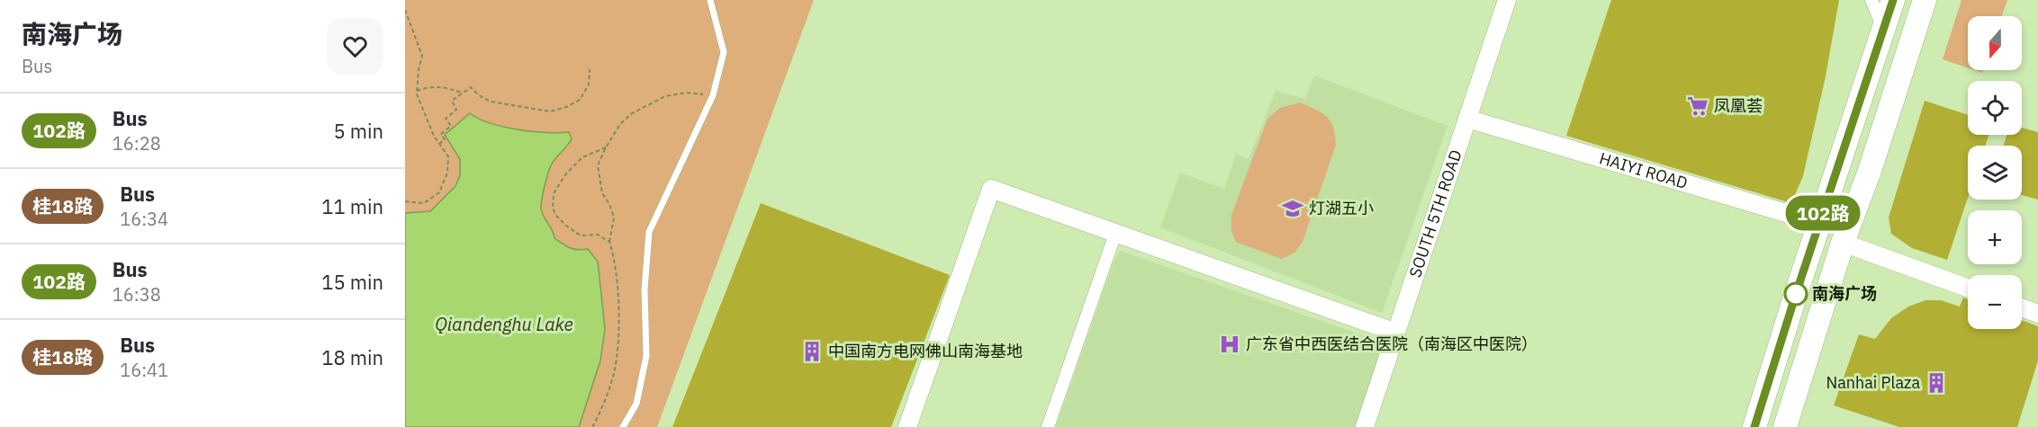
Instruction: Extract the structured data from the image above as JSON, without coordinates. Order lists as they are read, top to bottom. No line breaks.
{"streets":{"street":["HAIYI ROAD","SOUTH 5TH ROAD"]},"crossings":[["HAIYI ROAD","SOUTH 5TH ROAD"]],"water":["Qiandenghu Lake"],"places":{"supermarket":["凤凰荟"],"school or university":["灯湖五小"],"other":["南海广场"],"hospital":["广东省中西医结合医院（南海区中医院）"],"building":["中国南方电网佛山南海基地","Nanhai Plaza"]},"lines":["bus line 102路"],"north":"bottom","page":{"heading":["南海广场","Bus"],"on_map":"102路","map_buttons":["+","−"],"list":[{"mark":"102路","name":"Bus","note":"16:28","value":"5 min"},{"mark":"桂18路","name":"Bus","note":"16:34","value":"11 min"},{"mark":"102路","name":"Bus","note":"16:38","value":"15 min"},{"mark":"桂18路","name":"Bus","note":"16:41","value":"18 min"}]}}
